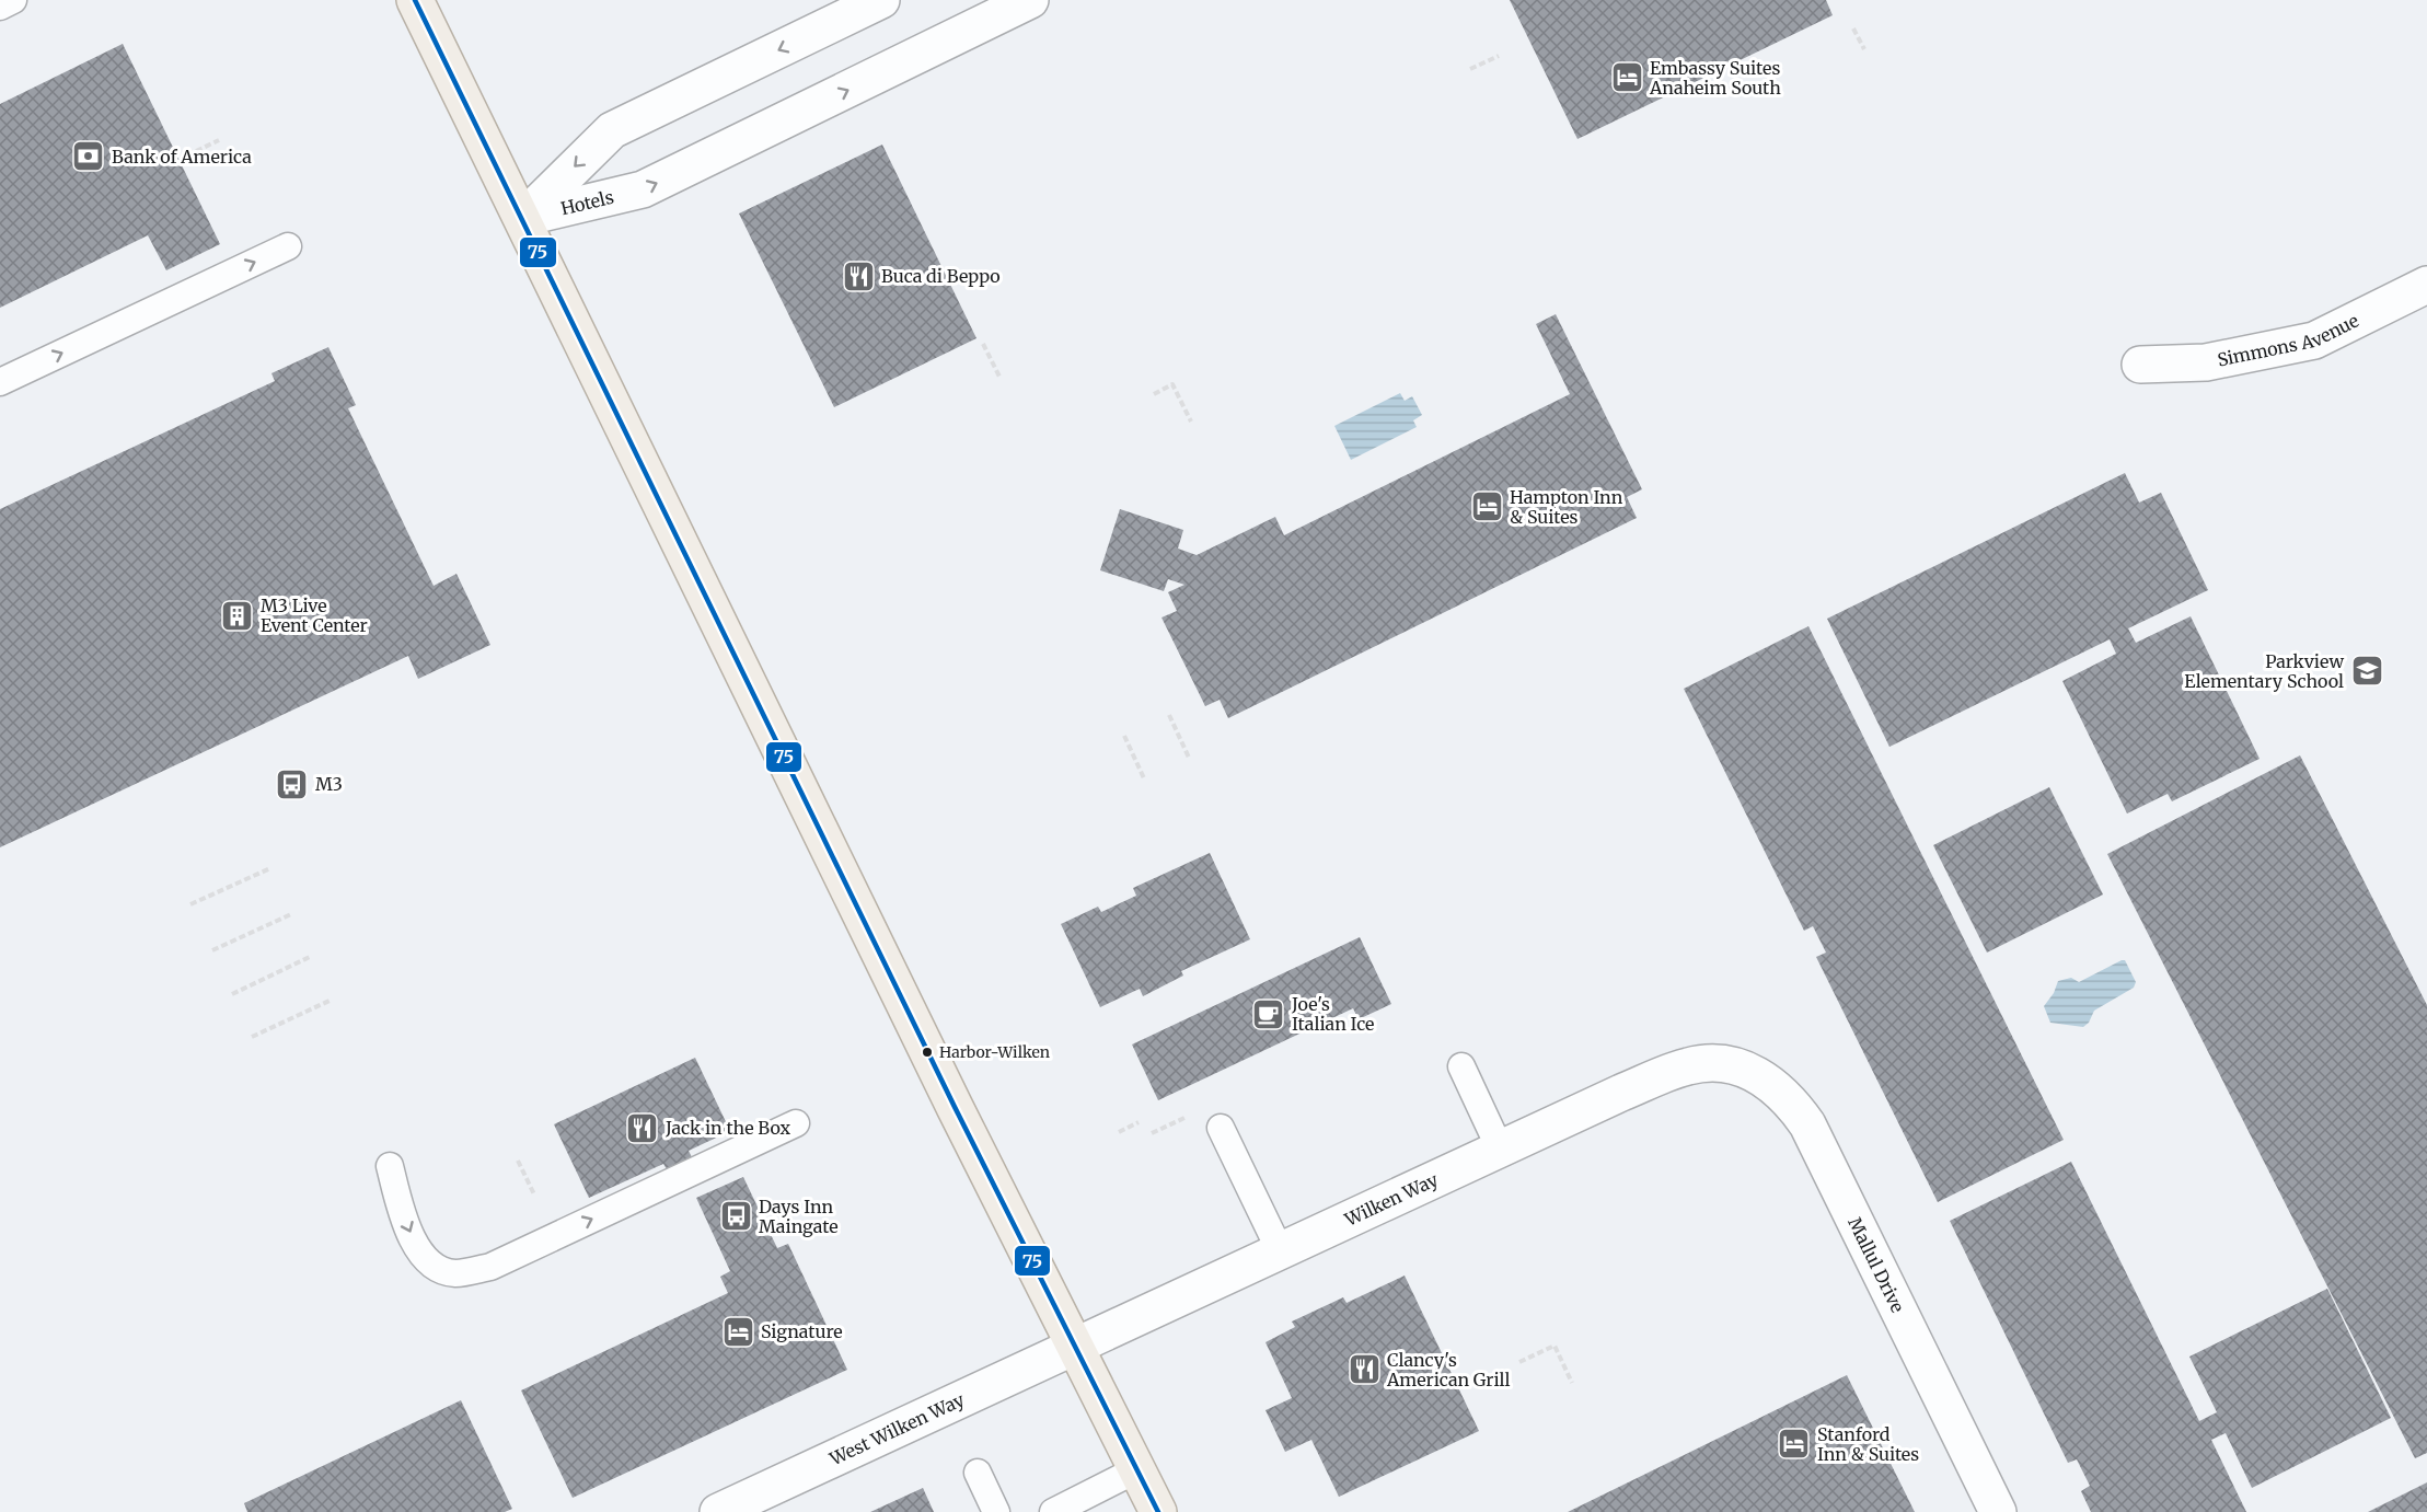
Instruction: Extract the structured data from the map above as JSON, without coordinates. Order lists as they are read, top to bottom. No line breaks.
{"streets":{"street":["Hotels","Simmons Avenue","Wilken Way","Mallul Drive","West Wilken Way"]},"crossings":[["Wilken Way","Mallul Drive"],["Wilken Way","West Wilken Way"]],"places":{"hotel":["Embassy Suites Anaheim South","Hampton Inn & Suites","Signature","Stanford Inn & Suites"],"bank":["Bank of America"],"restaurant":["Buca di Beppo","Jack in the Box","Clancy's American Grill"],"building":["M3 Live Event Center"],"school or university":["Parkview Elementary School"],"bus stop":["M3","Days Inn Maingate"],"cafe":["Joe's Italian Ice"],"other":["Harbor-Wilken"]},"lines":["transit line 75"]}
